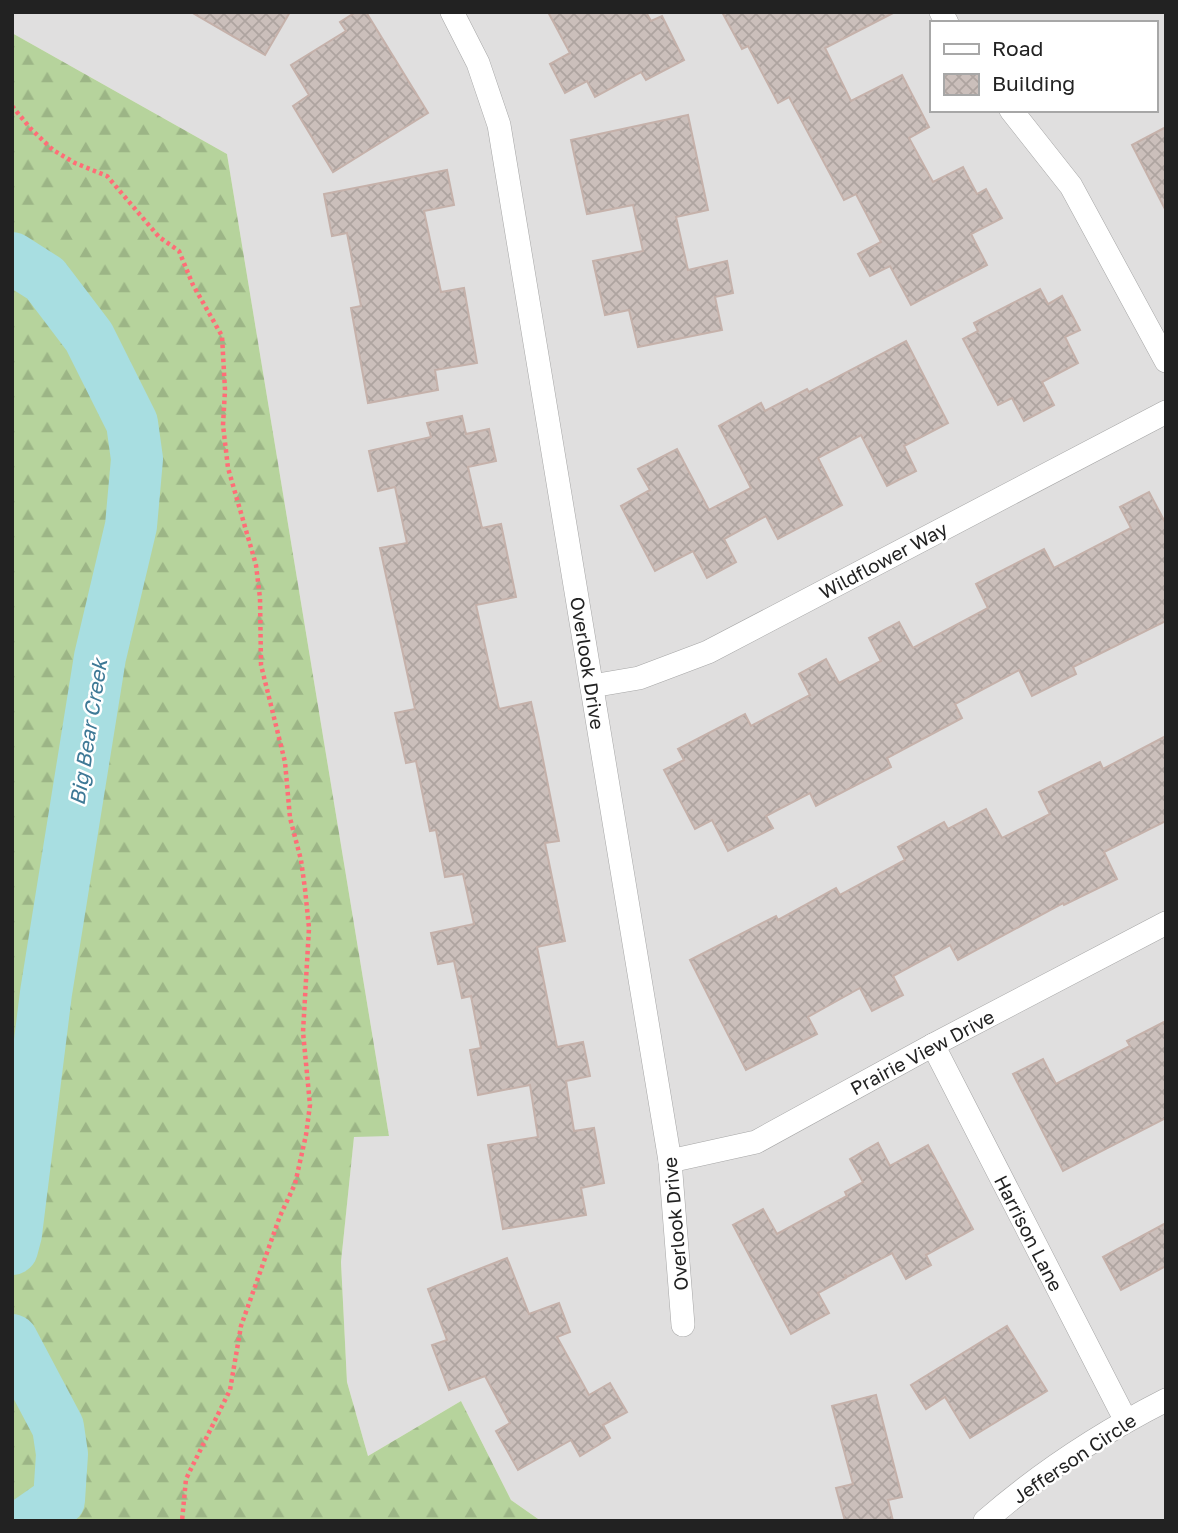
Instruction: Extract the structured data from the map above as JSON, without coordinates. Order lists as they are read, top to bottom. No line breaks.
{"streets":{"street":["Wildflower Way","Overlook Drive","Prairie View Drive","Harrison Lane","Jefferson Circle"]},"crossings":[["Wildflower Way","Overlook Drive"],["Overlook Drive","Prairie View Drive"],["Prairie View Drive","Harrison Lane"],["Harrison Lane","Jefferson Circle"]],"water":["Big Bear Creek"],"legend":["Road","Building"]}
